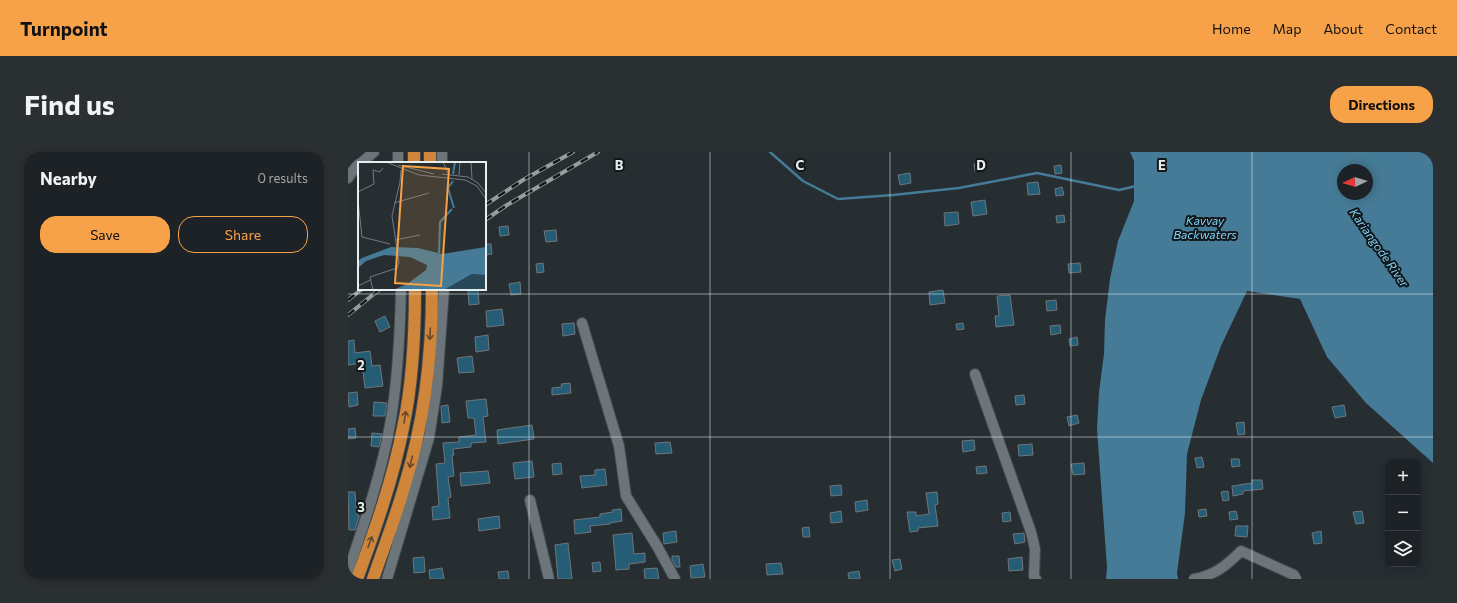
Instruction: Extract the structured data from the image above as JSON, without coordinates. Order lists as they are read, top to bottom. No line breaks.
{"water":["Kavvay Backwaters","Kariangode River"],"north":"left","page":{"header":"Turnpoint","nav":["Home","Map","About","Contact"],"buttons":["Directions",["Save","Share"]],"title":"Find us","heading":["Nearby","0 results"],"map_buttons":["+","−"]},"grid":{"columns":["B","C","D","E"],"rows":["2","3"]}}
